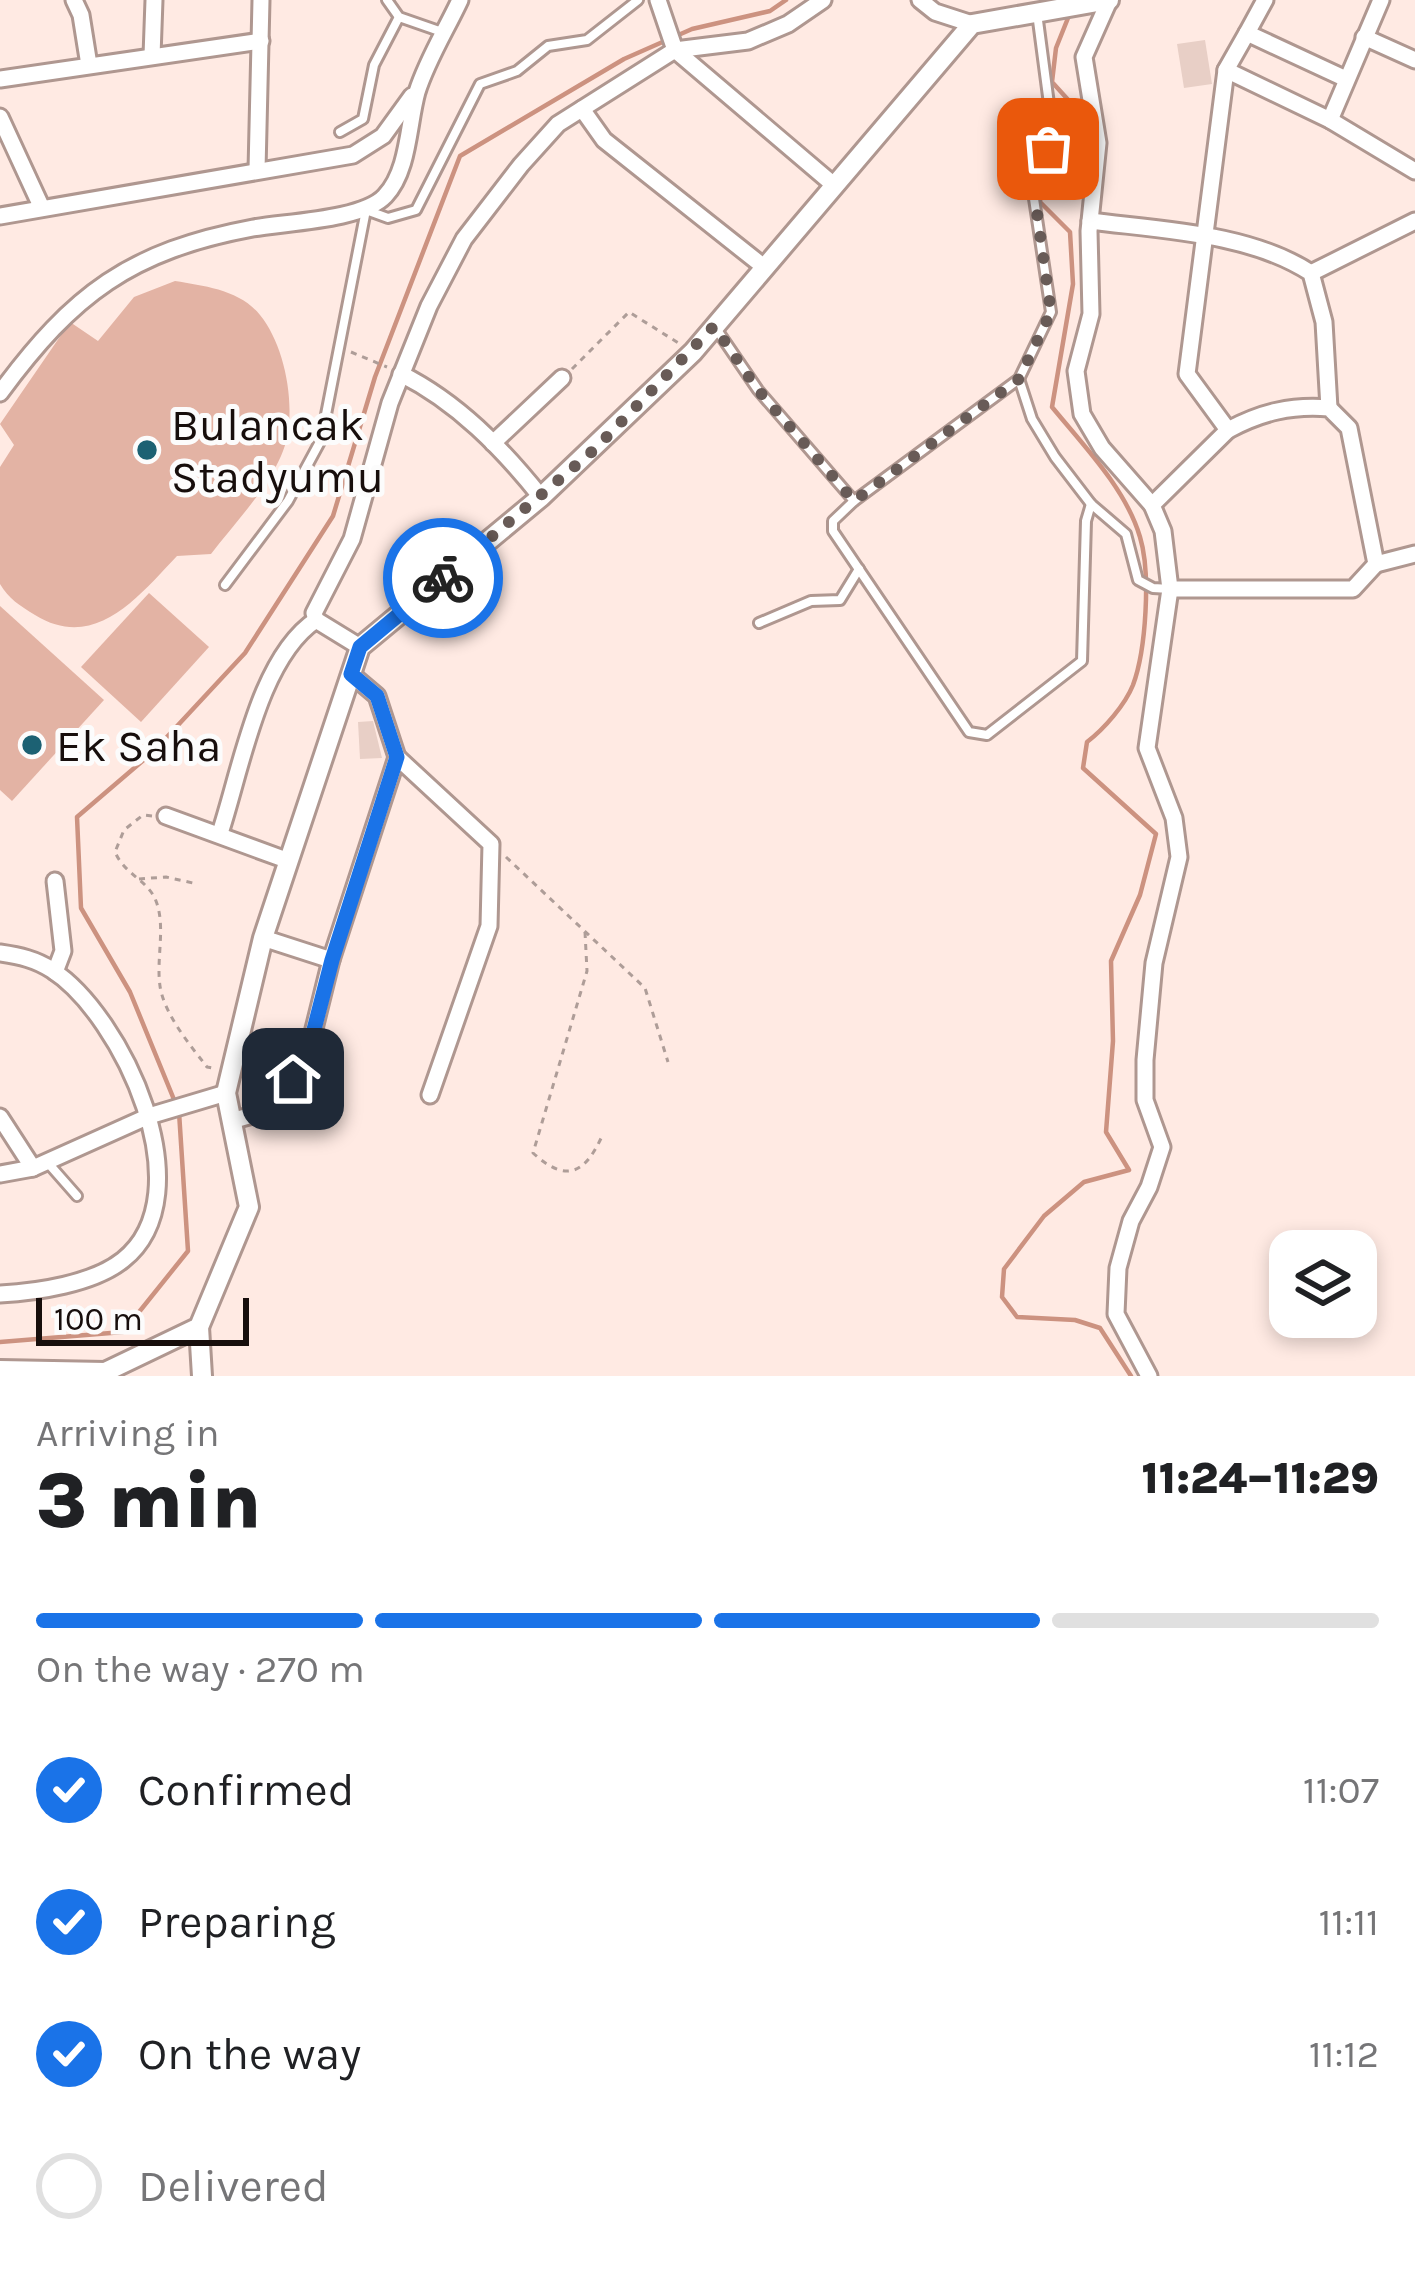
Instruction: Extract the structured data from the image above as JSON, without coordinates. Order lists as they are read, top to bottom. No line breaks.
{"places":["Bulancak Stadyumu","Ek Saha"],"scale_bar":"100 m","page":{"scale":"100 m","heading":["3 min","Arriving in","11:24–11:29"],"bar":"On the way · 270 m","list":[["Confirmed","11:07"],["Preparing","11:11"],["On the way","11:12"],"Delivered"]}}
